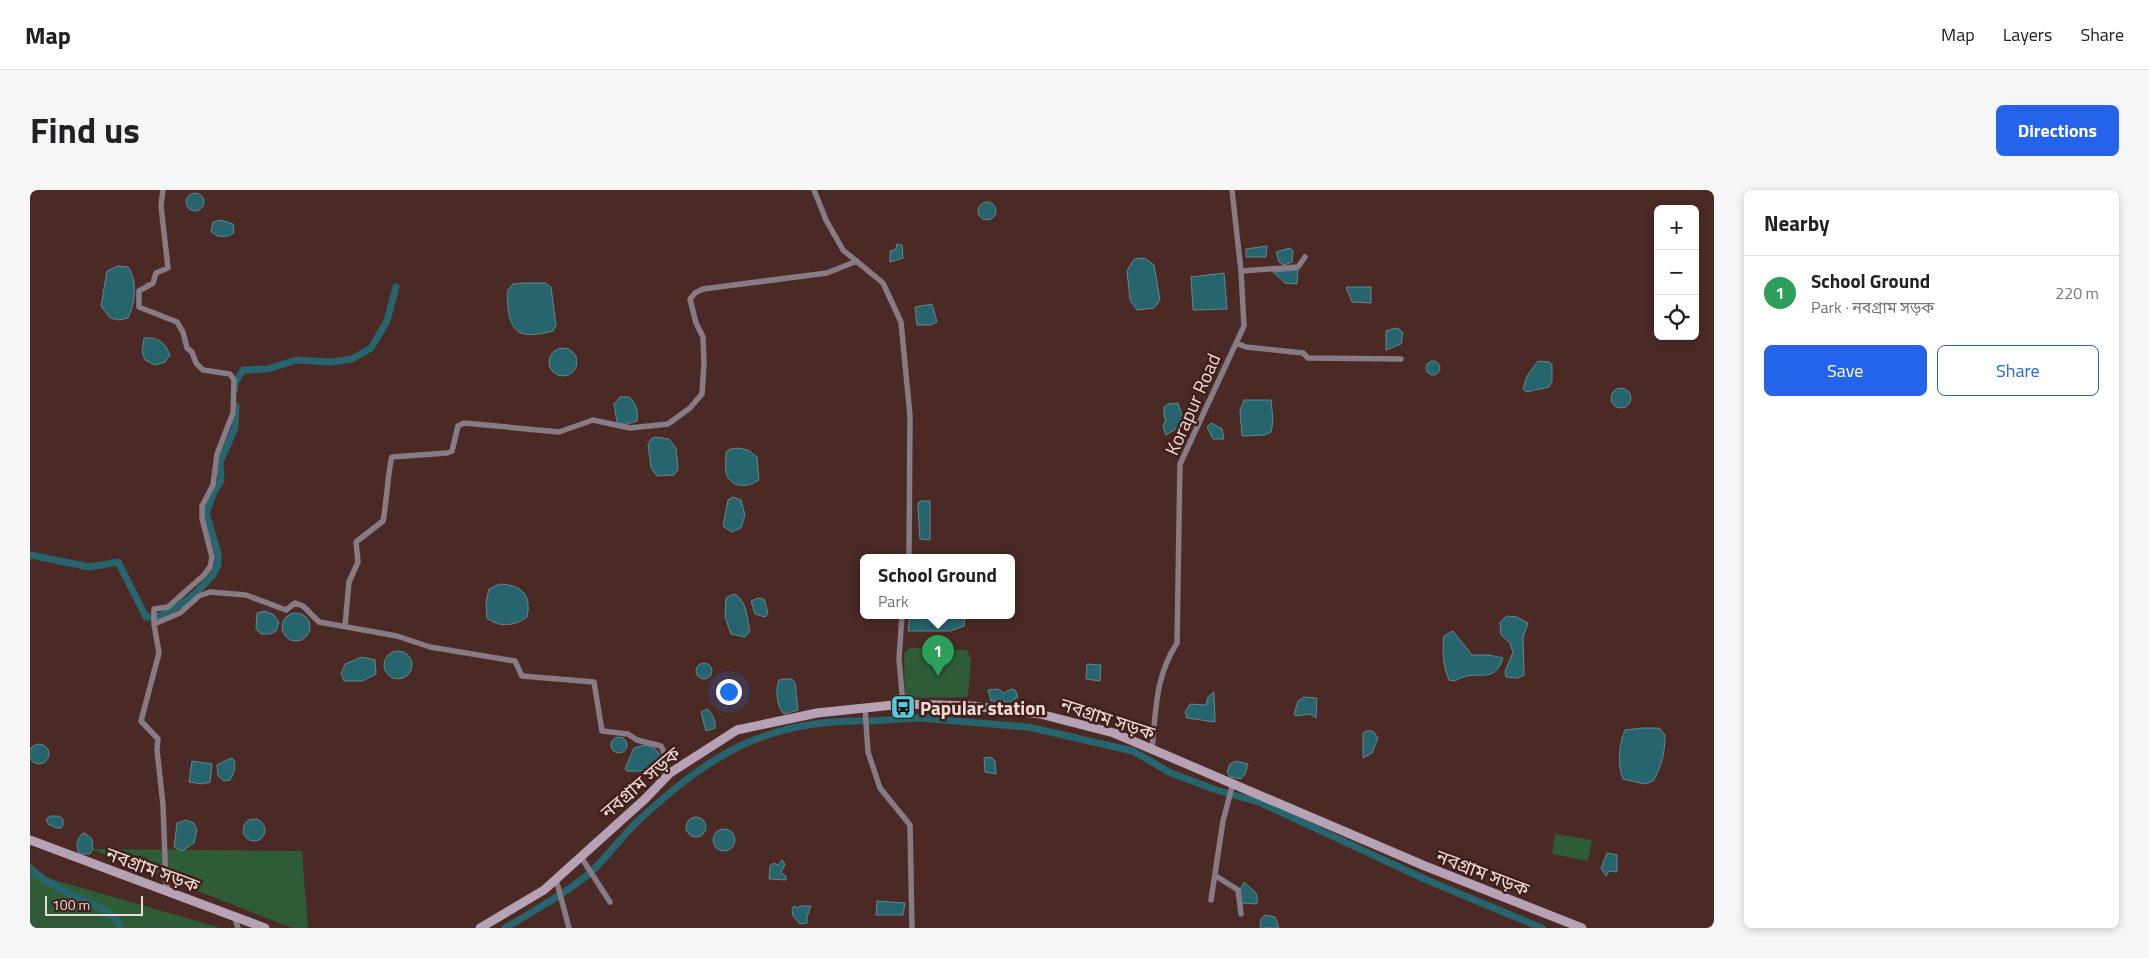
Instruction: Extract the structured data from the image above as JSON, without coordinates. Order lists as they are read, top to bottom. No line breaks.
{"streets":{"main road":["নবগ্রাম সড়ক"],"street":["Korapur Road"]},"crossings":[["Korapur Road","নবগ্রাম সড়ক"]],"places":{"bus stop":["Papular station"]},"scale_bar":"100 m","page":{"header":"Map","nav":["Map","Layers","Share"],"title":"Find us","buttons":["Directions",["Save","Share"]],"heading":"Nearby","map_buttons":["+","−"],"list":[{"mark":"1","name":"School Ground","note":"Park · নবগ্রাম সড়ক","value":"220 m"}],"popup":["School Ground","Park"],"pins":"1","scale":"100 m"}}
